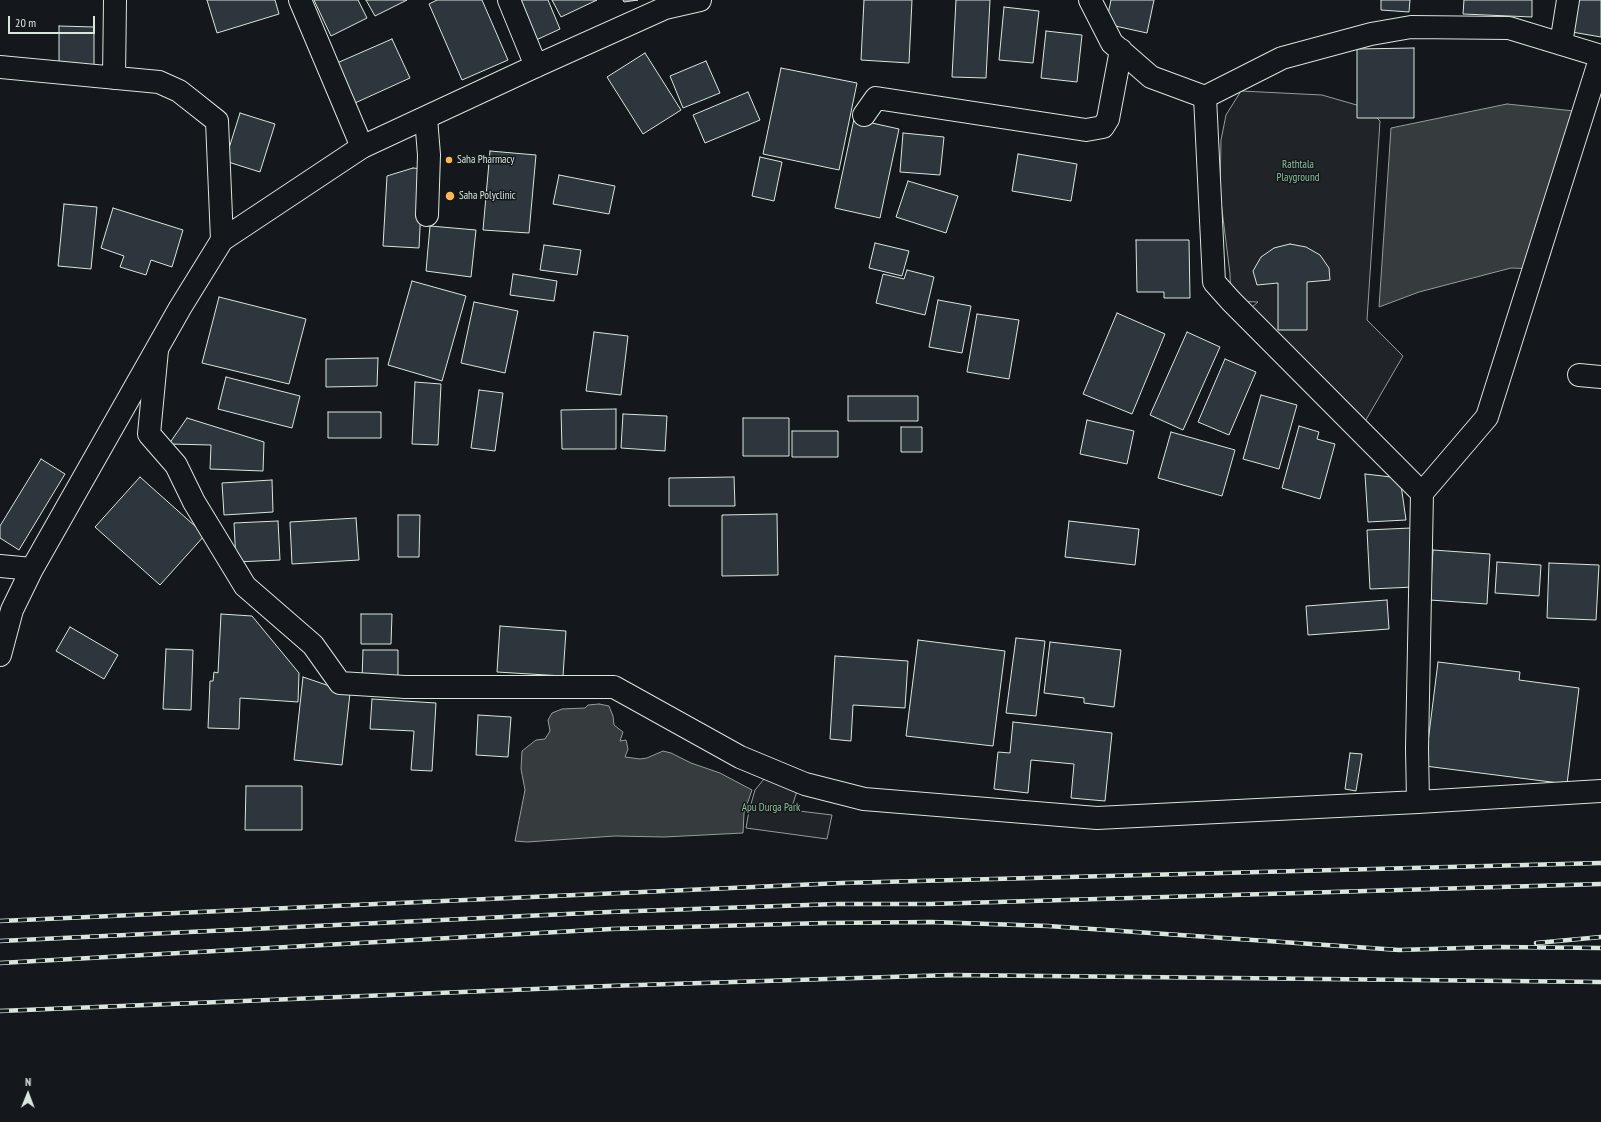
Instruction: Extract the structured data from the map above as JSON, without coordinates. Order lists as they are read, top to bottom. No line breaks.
{"parks":["Rathtala Playground","Apu Durga Park"],"places":["Saha Pharmacy","Saha Polyclinic"],"scale_bar":"20 m","north":"top"}
